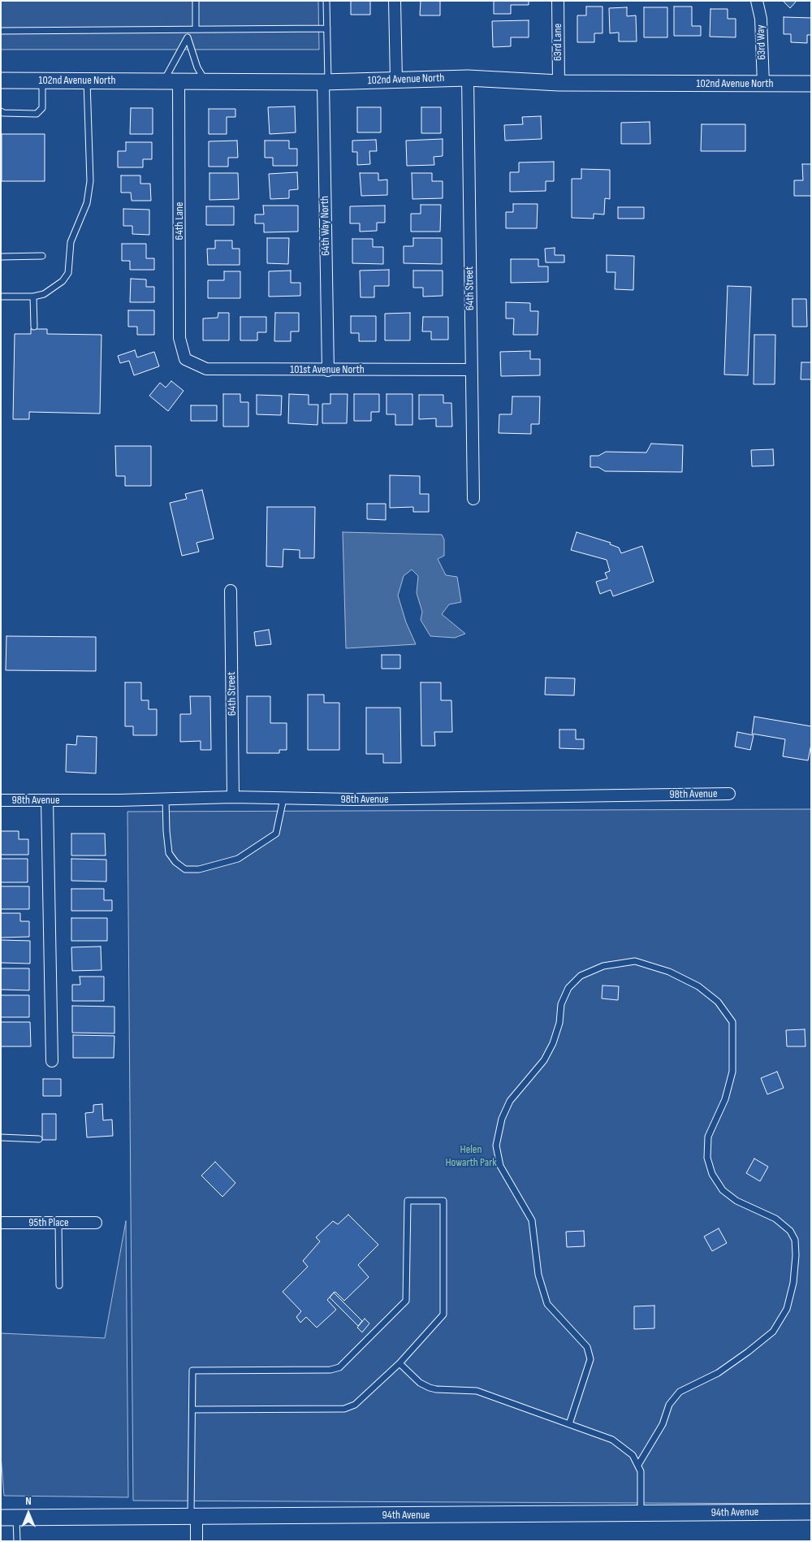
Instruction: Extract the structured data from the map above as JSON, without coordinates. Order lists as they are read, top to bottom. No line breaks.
{"streets":{"street":["63rd Lane","63rd Way","102nd Avenue North","64th Lane","64th Way North","64th Street","101st Avenue North","98th Avenue","95th Place","94th Avenue"]},"crossings":[["63rd Lane","102nd Avenue North"],["63rd Way","102nd Avenue North"],["102nd Avenue North","64th Lane"],["102nd Avenue North","64th Way North"],["102nd Avenue North","64th Street"],["64th Lane","101st Avenue North"],["64th Way North","101st Avenue North"],["64th Street","101st Avenue North"],["64th Street","98th Avenue"]],"parks":["Helen Howarth Park"],"north":"top"}
